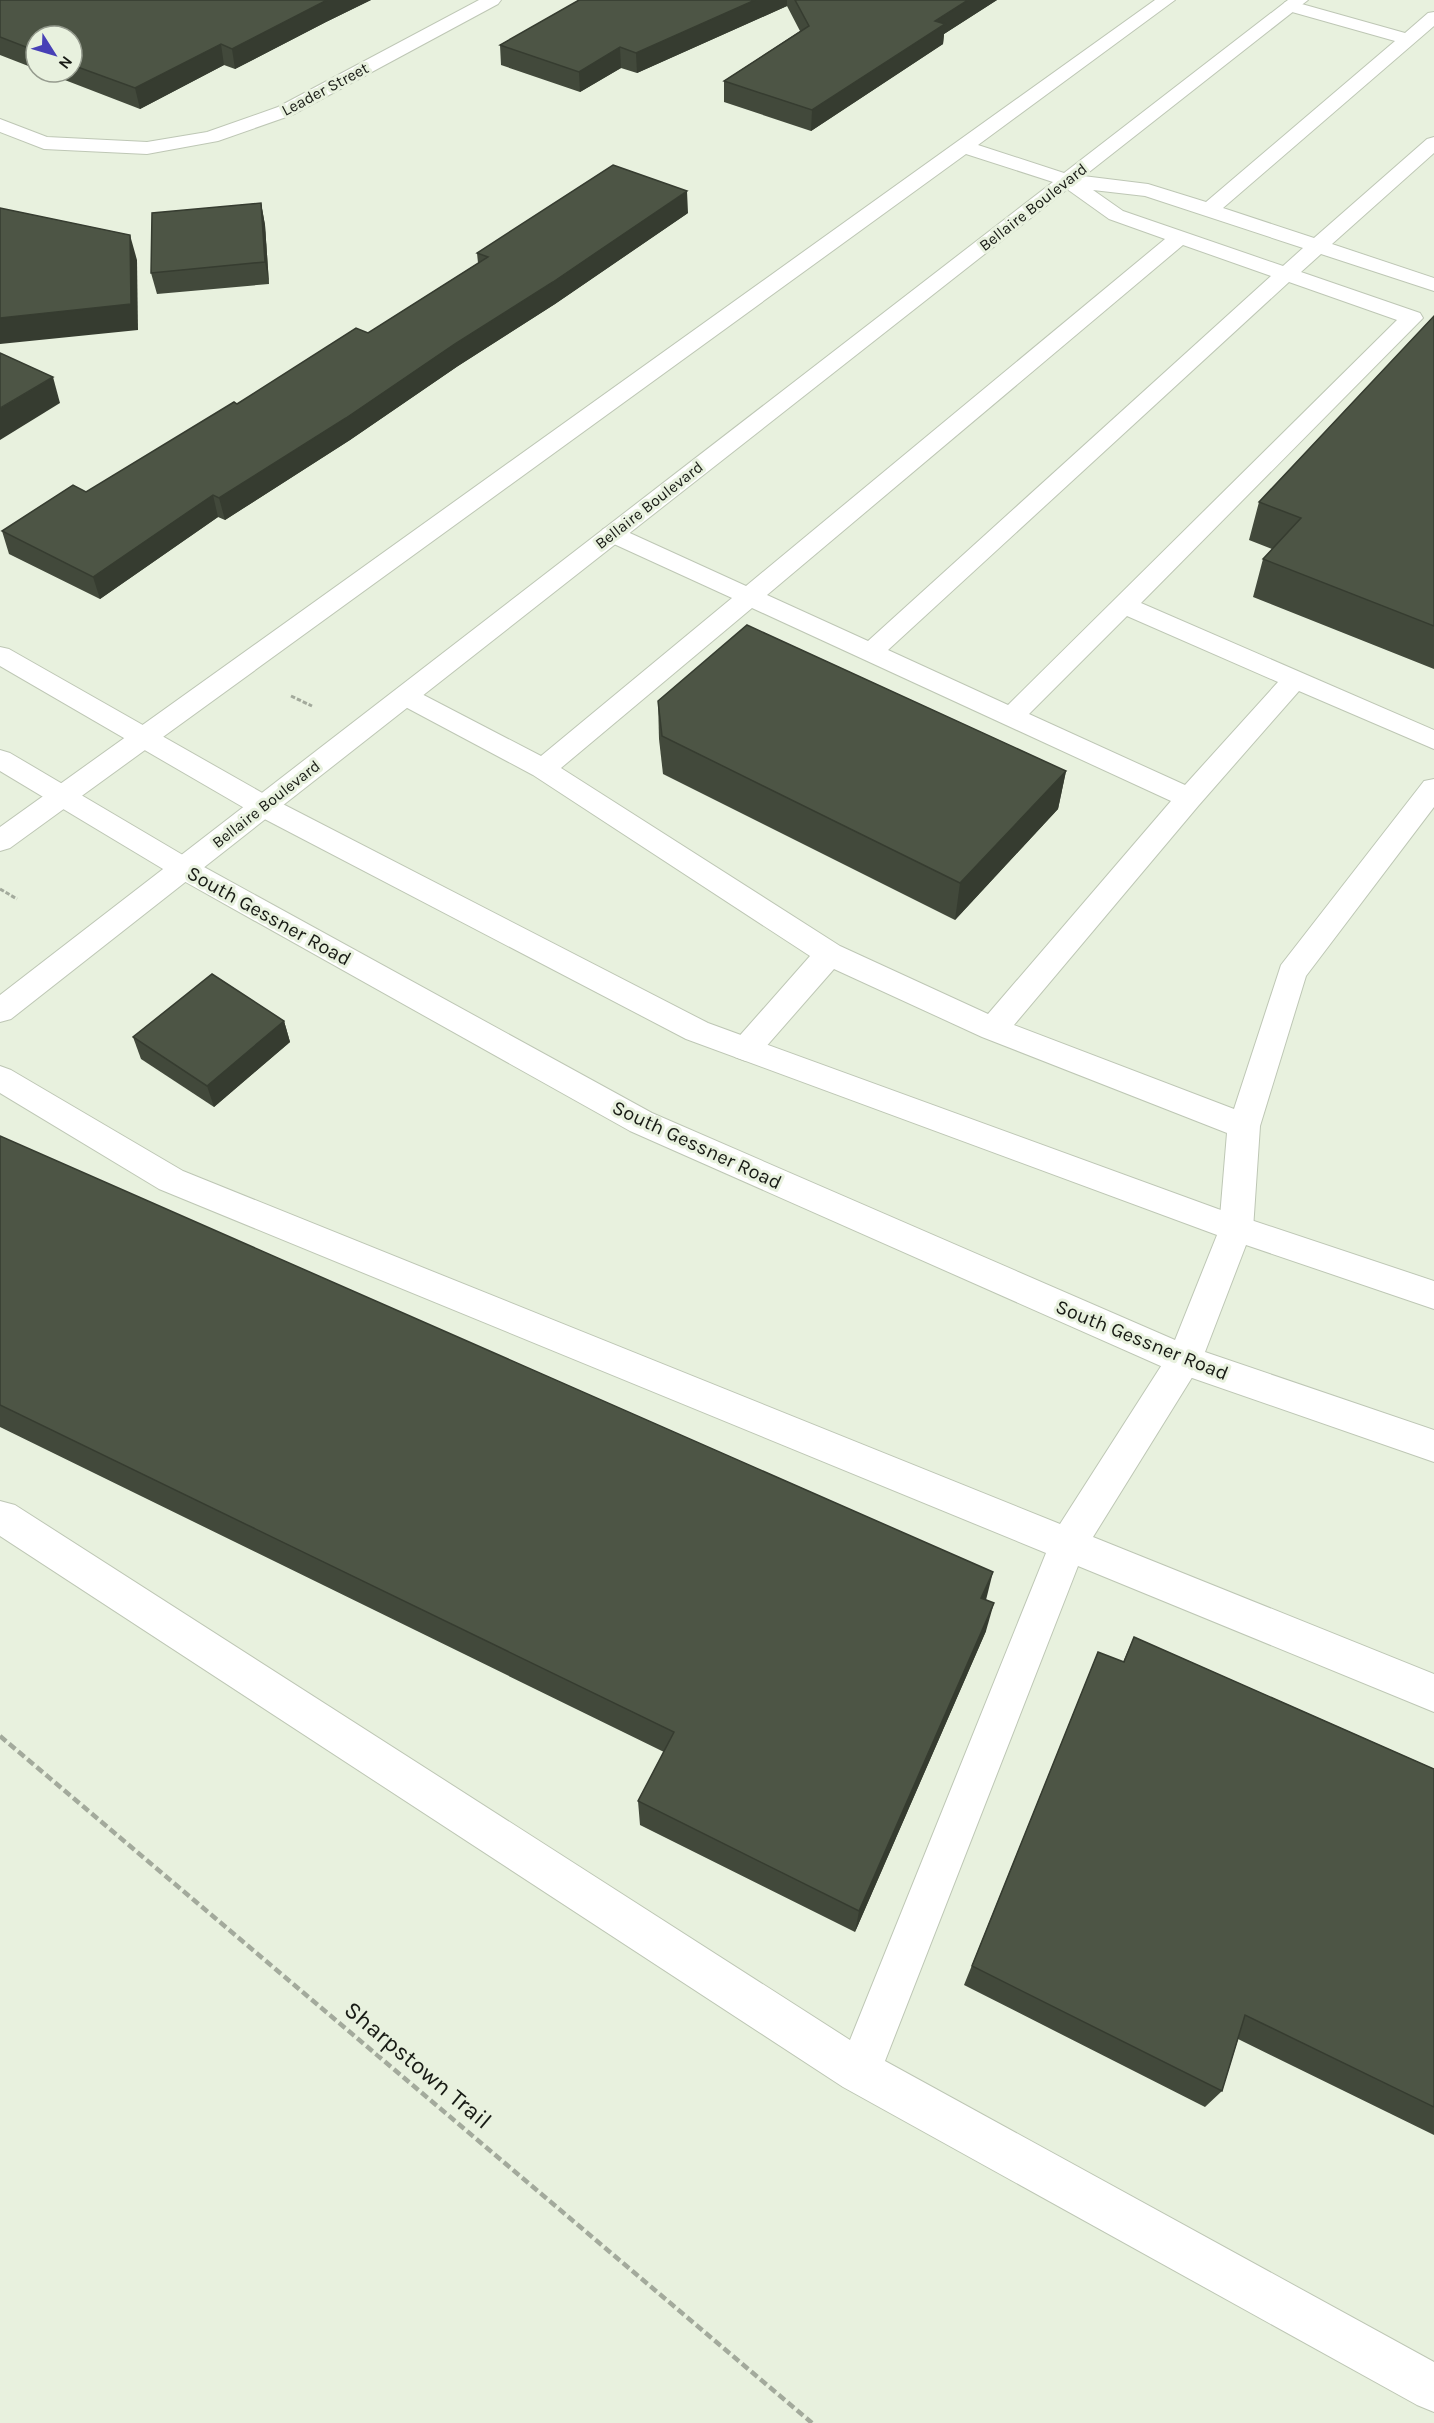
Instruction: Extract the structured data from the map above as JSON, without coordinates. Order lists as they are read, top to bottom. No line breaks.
{"streets":{"main road":["Leader Street","Bellaire Boulevard","South Gessner Road"],"path":["Sharpstown Trail"]},"crossings":[["Bellaire Boulevard","South Gessner Road"]],"north":"bottom right"}
